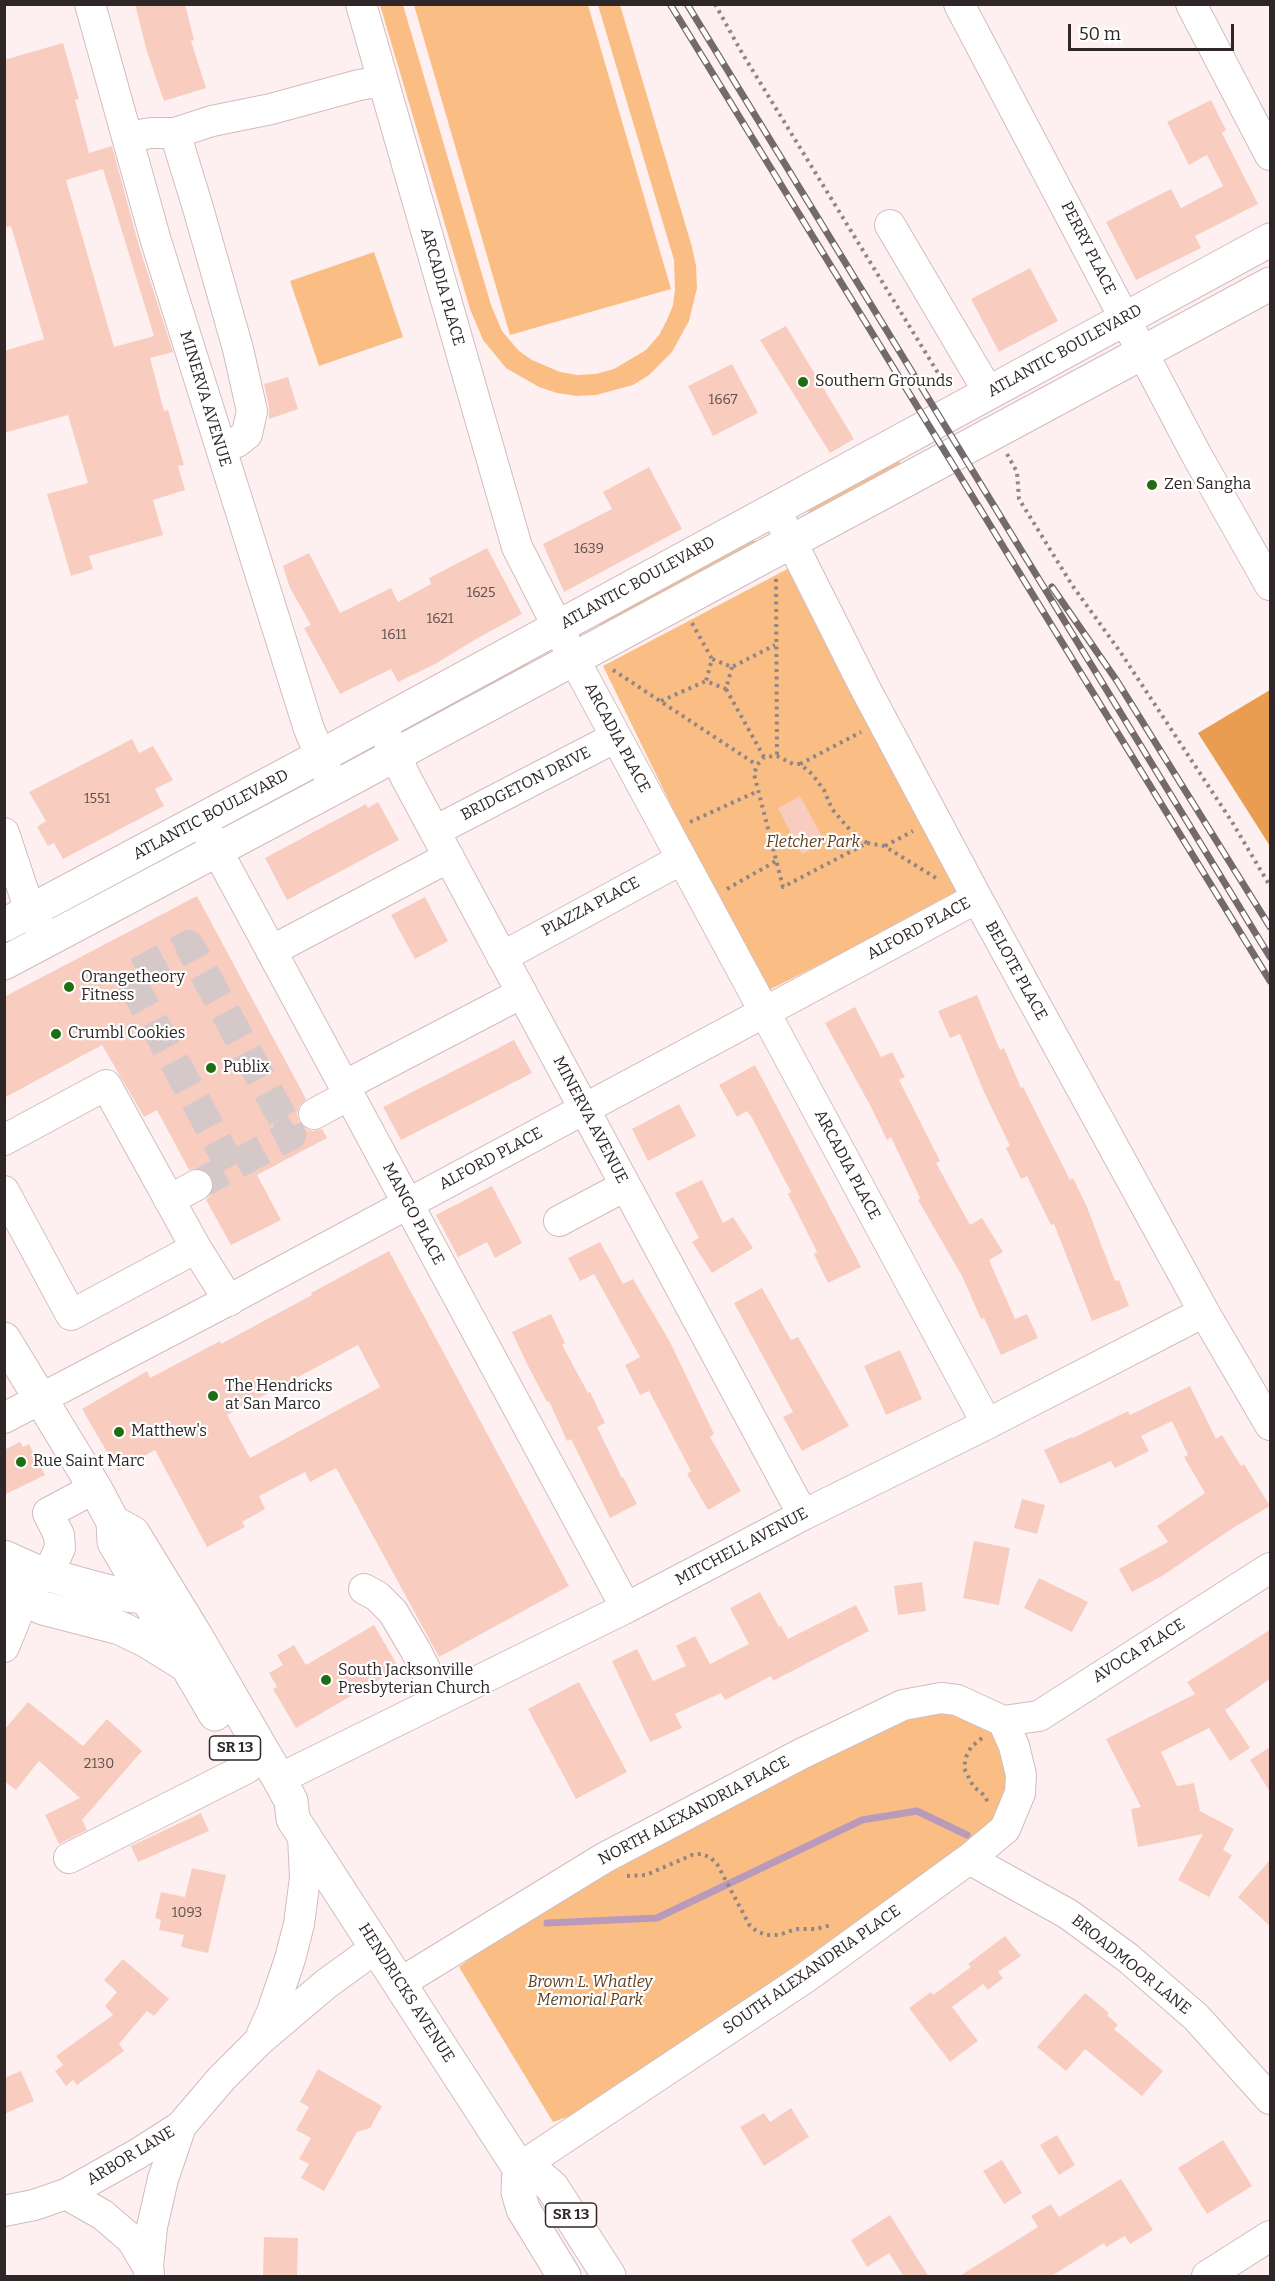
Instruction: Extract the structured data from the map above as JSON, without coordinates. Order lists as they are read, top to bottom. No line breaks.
{"streets":{"main road":["ATLANTIC BOULEVARD","SR 13","HENDRICKS AVENUE"],"street":["PERRY PLACE","ARCADIA PLACE","MINERVA AVENUE","BRIDGETON DRIVE","PIAZZA PLACE","ALFORD PLACE","BELOTE PLACE","MANGO PLACE","MITCHELL AVENUE","AVOCA PLACE","NORTH ALEXANDRIA PLACE","BROADMOOR LANE","SOUTH ALEXANDRIA PLACE","ARBOR LANE"]},"crossings":[["PERRY PLACE","ATLANTIC BOULEVARD"],["ARCADIA PLACE","ATLANTIC BOULEVARD"],["ARCADIA PLACE","BRIDGETON DRIVE"],["ARCADIA PLACE","PIAZZA PLACE"],["ARCADIA PLACE","ALFORD PLACE"],["ARCADIA PLACE","MITCHELL AVENUE"],["ATLANTIC BOULEVARD","MINERVA AVENUE"],["ATLANTIC BOULEVARD","BELOTE PLACE"],["ATLANTIC BOULEVARD","MANGO PLACE"],["MINERVA AVENUE","BRIDGETON DRIVE"],["MINERVA AVENUE","PIAZZA PLACE"],["MINERVA AVENUE","ALFORD PLACE"],["MINERVA AVENUE","MITCHELL AVENUE"],["ALFORD PLACE","BELOTE PLACE"],["ALFORD PLACE","MANGO PLACE"],["ALFORD PLACE","HENDRICKS AVENUE"],["BELOTE PLACE","MITCHELL AVENUE"],["MANGO PLACE","MITCHELL AVENUE"],["MITCHELL AVENUE","HENDRICKS AVENUE"],["AVOCA PLACE","NORTH ALEXANDRIA PLACE"],["AVOCA PLACE","SOUTH ALEXANDRIA PLACE"],["SR 13","SOUTH ALEXANDRIA PLACE"],["SR 13","HENDRICKS AVENUE"],["NORTH ALEXANDRIA PLACE","SOUTH ALEXANDRIA PLACE"],["NORTH ALEXANDRIA PLACE","HENDRICKS AVENUE"],["BROADMOOR LANE","SOUTH ALEXANDRIA PLACE"],["SOUTH ALEXANDRIA PLACE","HENDRICKS AVENUE"],["HENDRICKS AVENUE","ARBOR LANE"]],"parks":["Fletcher Park","Brown L. Whatley Memorial Park"],"places":["Southern Grounds","Zen Sangha","Orangetheory Fitness","Crumbl Cookies","Publix","The Hendricks at San Marco","Matthew's","Rue Saint Marc","South Jacksonville Presbyterian Church"],"house_numbers":["1667","1639","1625","1621","1611","1551","2130","1093"],"scale_bar":"50 m"}
